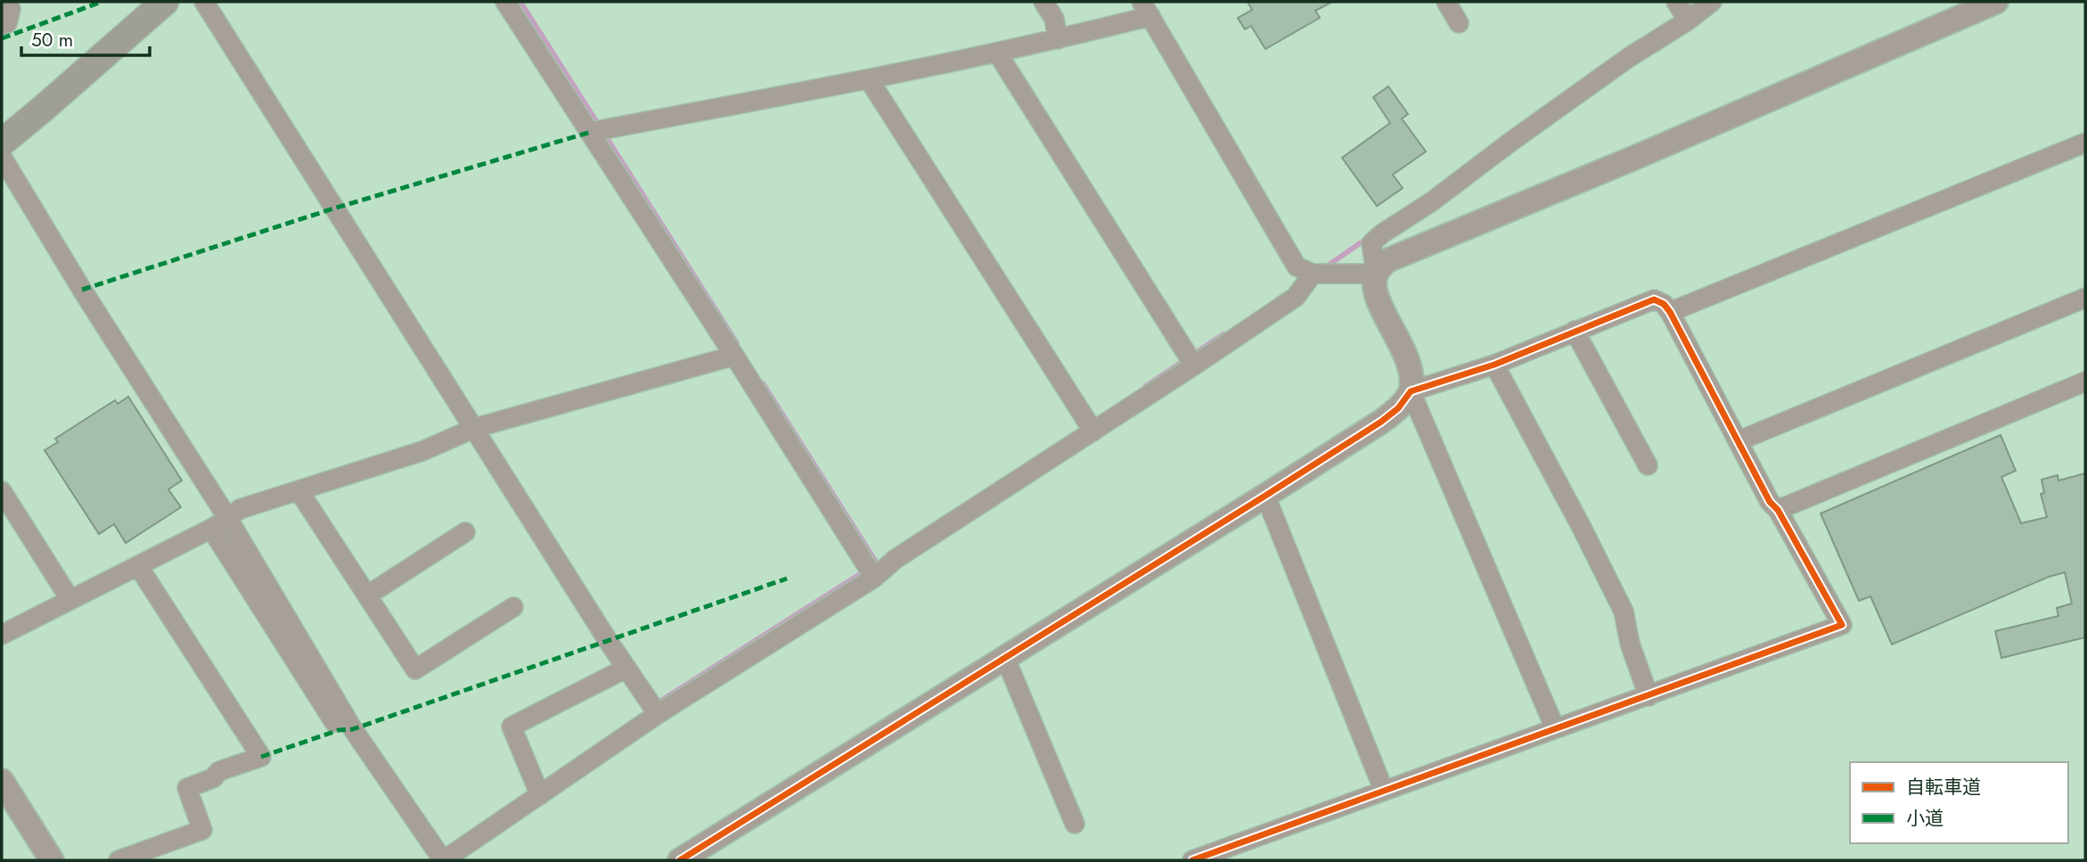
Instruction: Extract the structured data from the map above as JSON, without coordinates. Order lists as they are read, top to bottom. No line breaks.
{"legend":["自転車道","小道"],"scale_bar":"50 m"}
